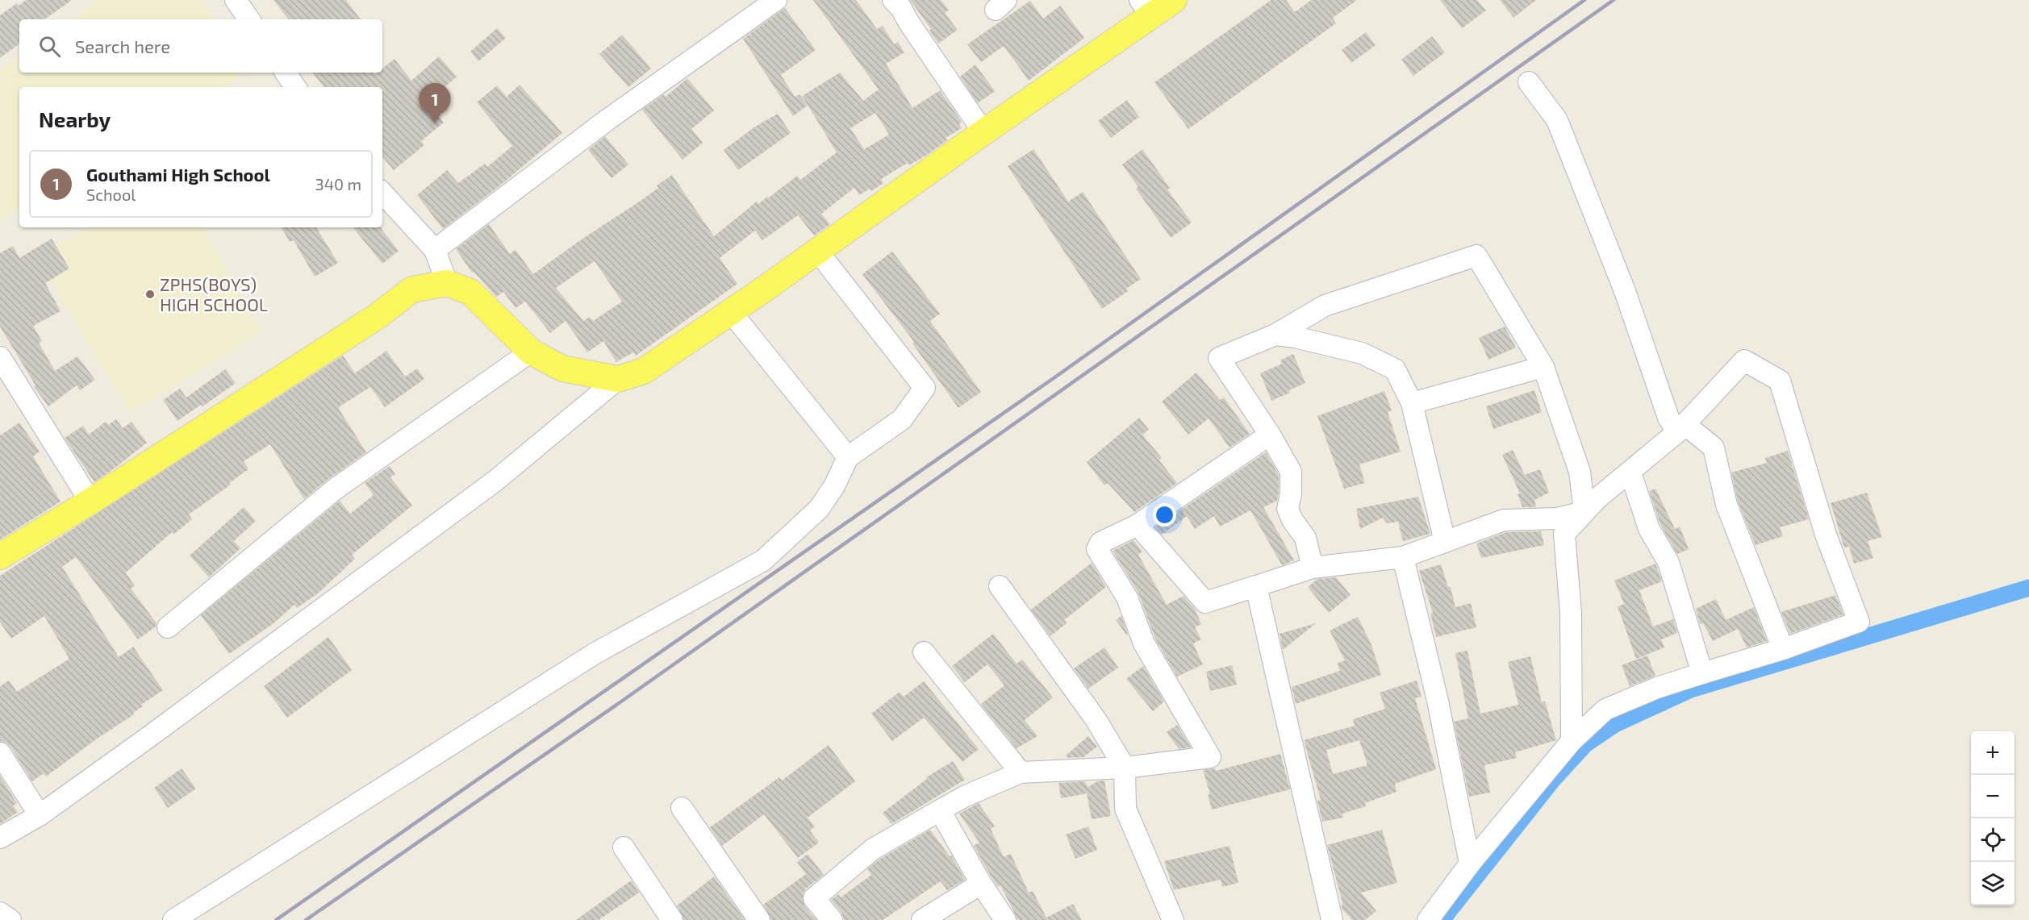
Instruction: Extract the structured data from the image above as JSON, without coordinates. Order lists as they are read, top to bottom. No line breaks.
{"places":["ZPHS(BOYS) HIGH SCHOOL"],"page":{"search":"Search here","pins":"1","heading":"Nearby","list":[{"mark":"1","name":"Gouthami High School","note":"School","value":"340 m"}],"map_buttons":["+","−"]}}
